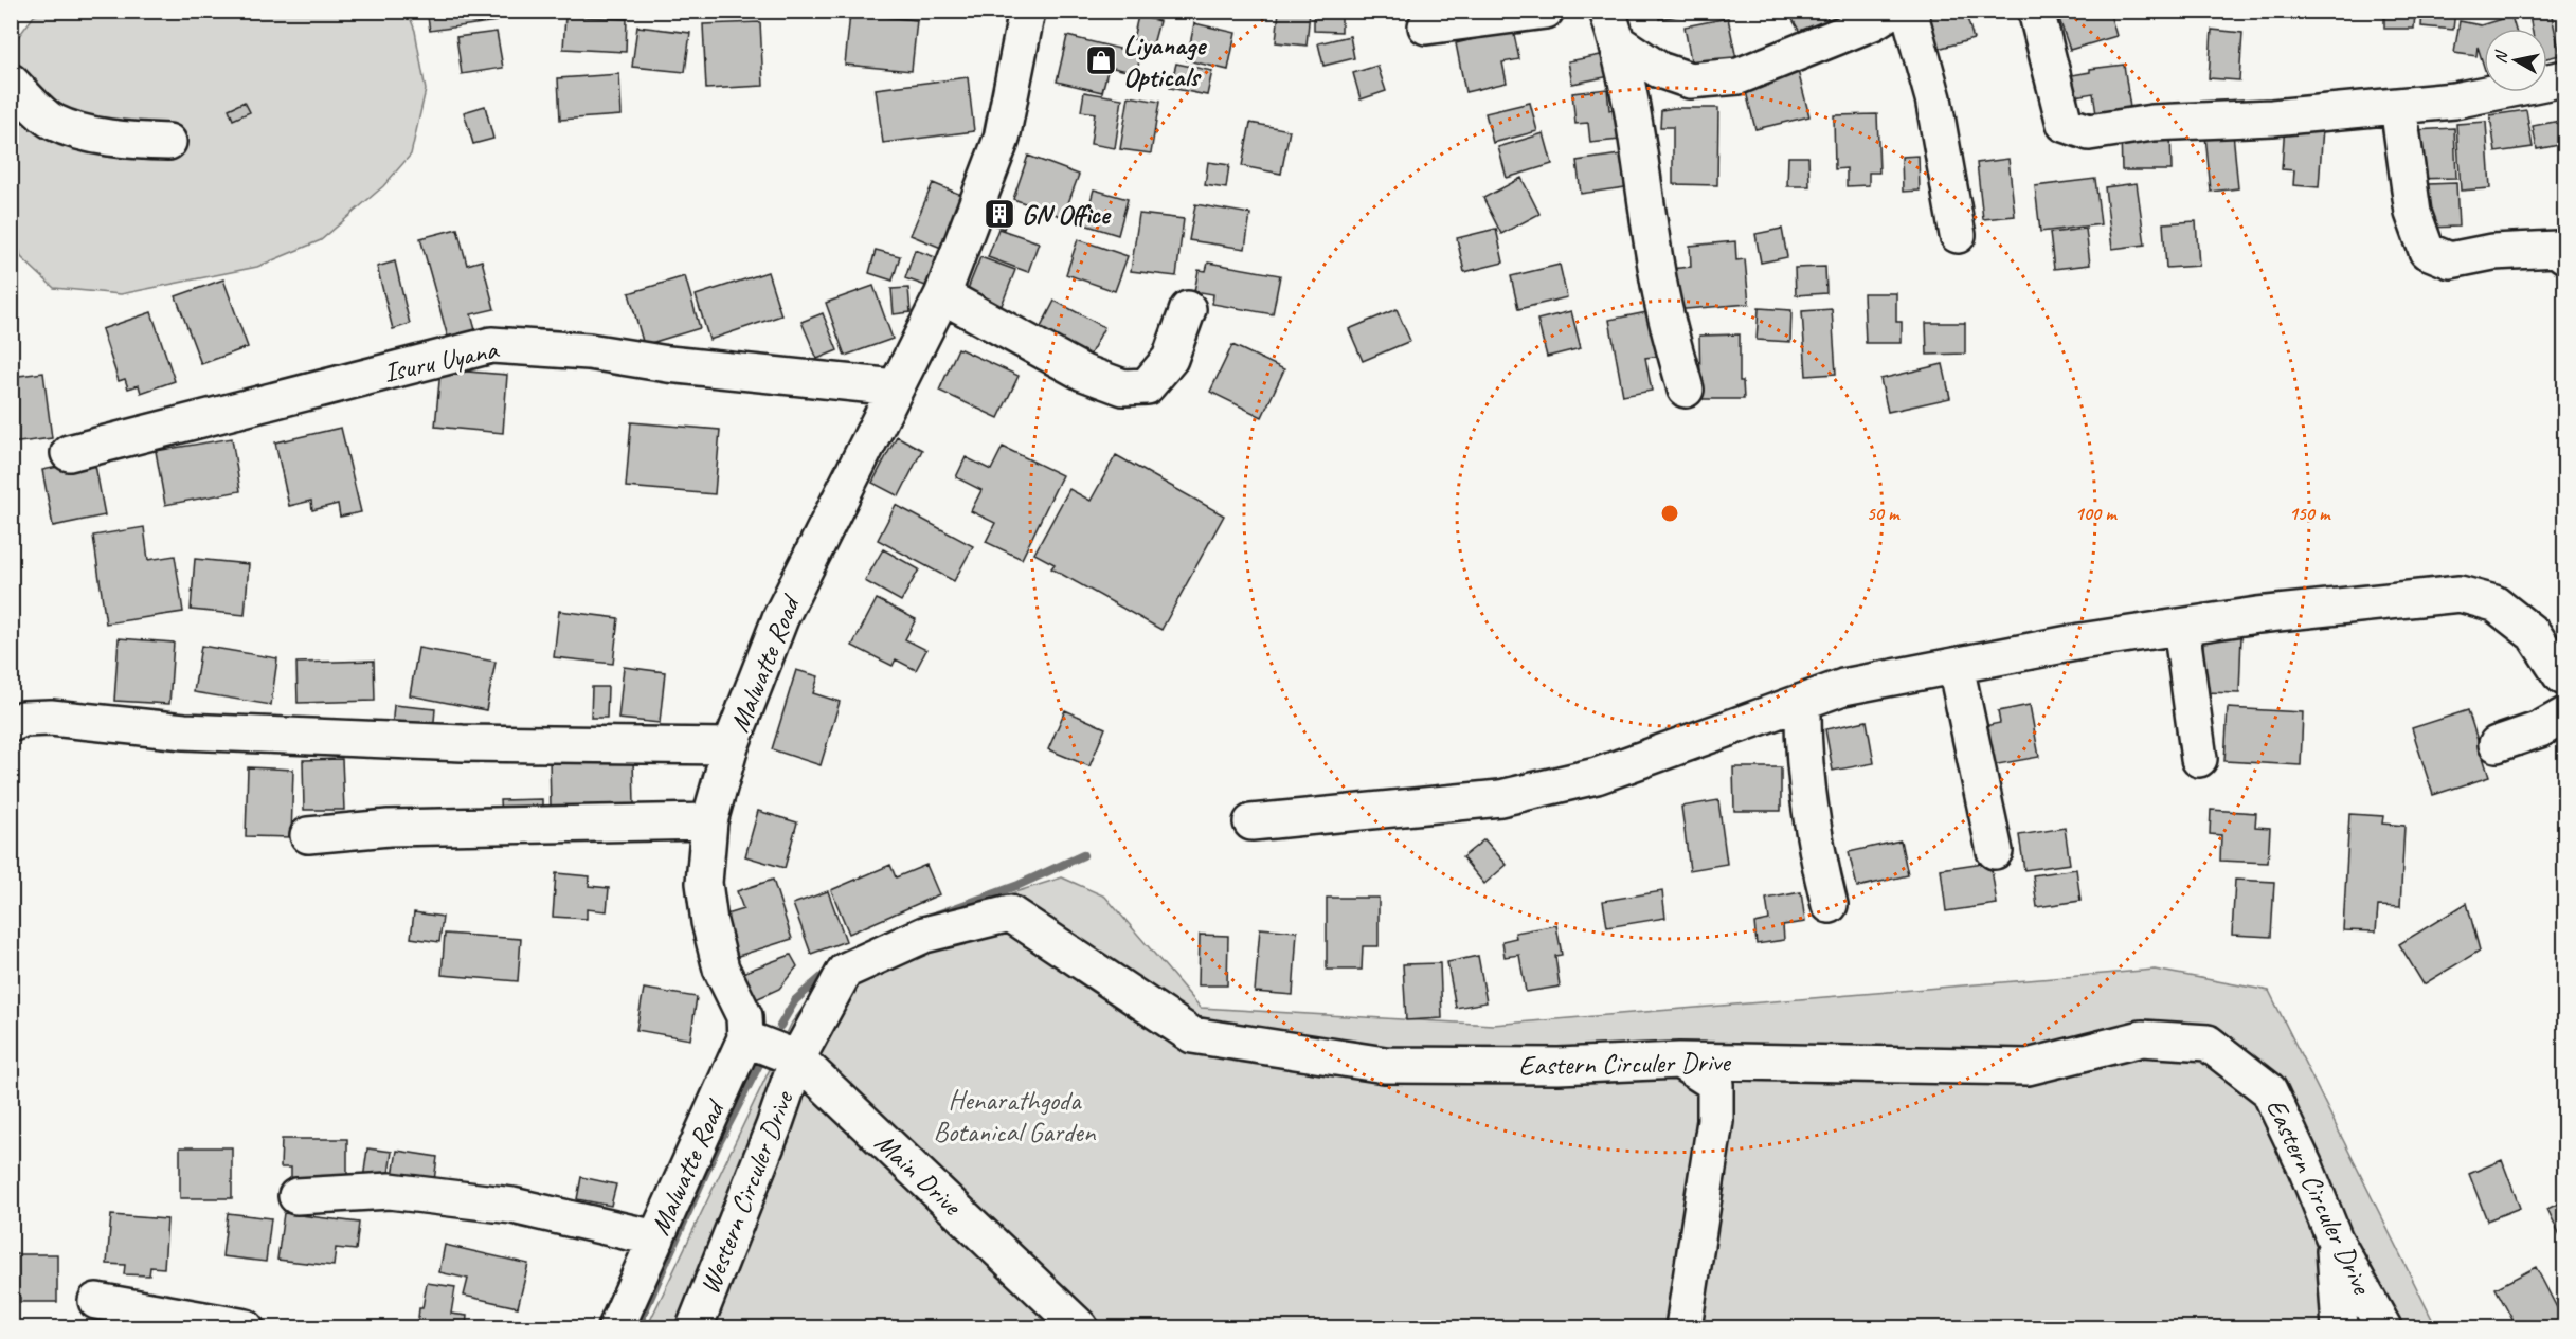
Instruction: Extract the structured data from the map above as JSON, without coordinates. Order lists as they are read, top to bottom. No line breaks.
{"streets":{"street":["Isuru Uyana","Malwatte Road","Eastern Circuler Drive","Main Drive","Western Circuler Drive"]},"crossings":[["Isuru Uyana","Malwatte Road"],["Malwatte Road","Main Drive"],["Eastern Circuler Drive","Main Drive"],["Eastern Circuler Drive","Western Circuler Drive"],["Main Drive","Western Circuler Drive"]],"parks":["Henarathgoda Botanical Garden"],"places":{"shop":["Liyanage Opticals"],"building":["GN Office"]},"north":"left","rings":["50 m","100 m","150 m"]}
